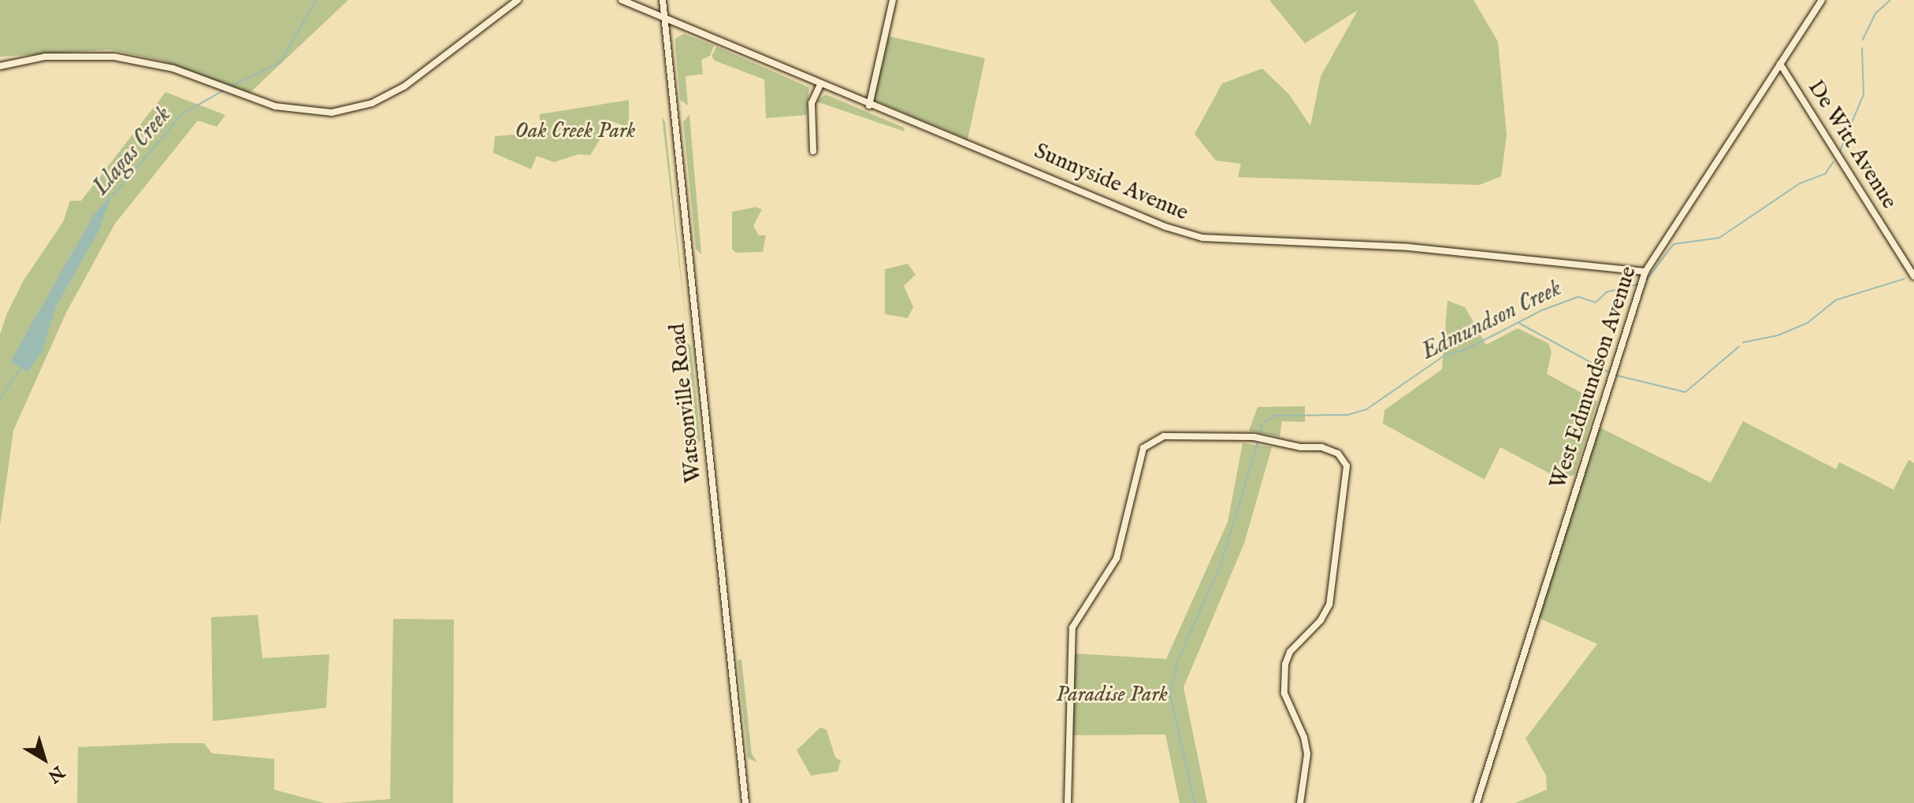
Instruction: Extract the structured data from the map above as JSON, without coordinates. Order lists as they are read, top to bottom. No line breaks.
{"streets":{"street":["De Witt Avenue","Sunnyside Avenue","West Edmundson Avenue","Watsonville Road"]},"crossings":[["De Witt Avenue","West Edmundson Avenue"],["Sunnyside Avenue","West Edmundson Avenue"],["Sunnyside Avenue","Watsonville Road"]],"water":["Llagas Creek","Edmundson Creek"],"parks":["Oak Creek Park","Paradise Park"],"north":"bottom right"}
